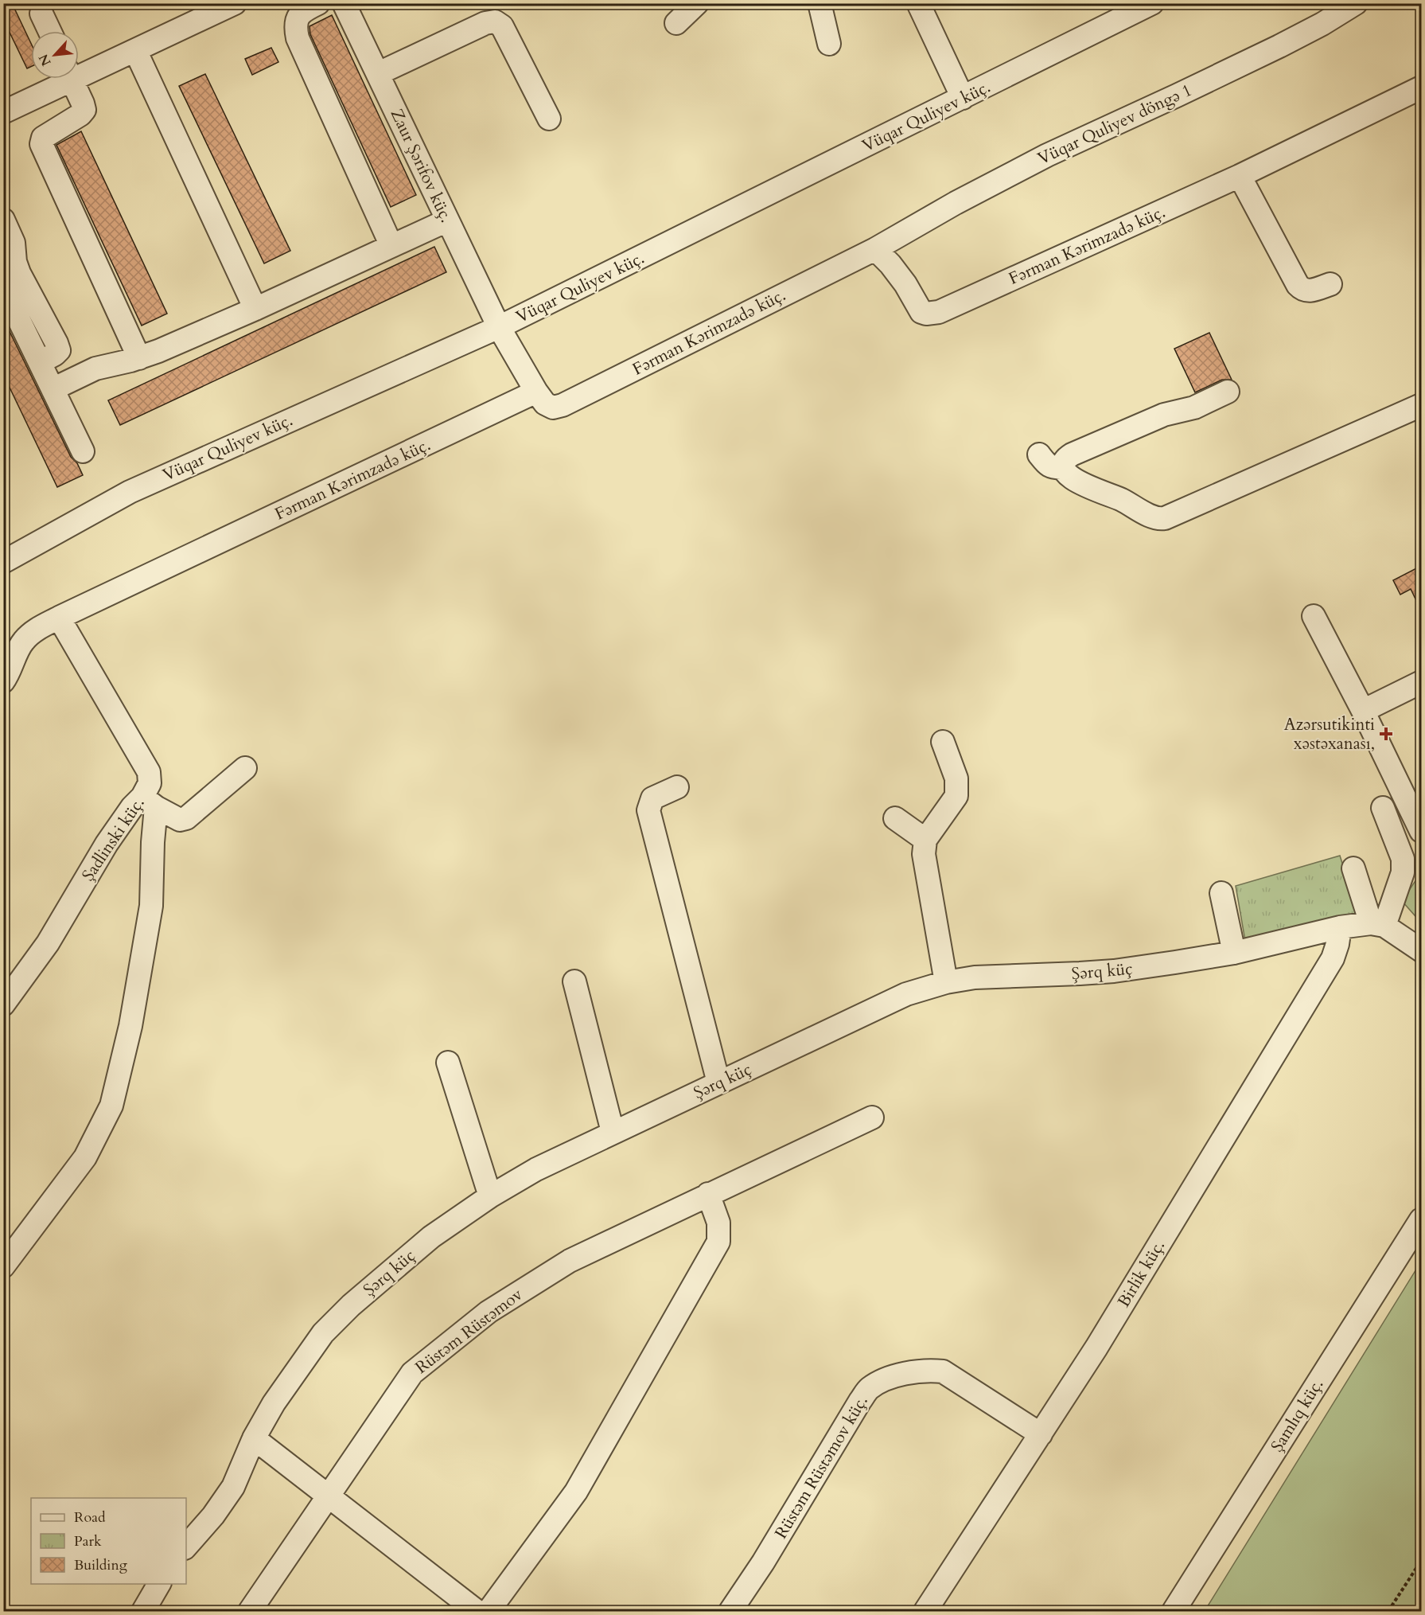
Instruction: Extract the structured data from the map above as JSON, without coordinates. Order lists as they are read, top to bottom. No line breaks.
{"streets":{"street":["Vüqar Quliyev küç.","Vüqar Quliyev döngə 1","Zaur Şərifov küç.","Fərman Kərimzadə küç.","Şadlinski küç.","Şərq küç","Birlik küç.","Rüstəm Rüstəmov","Şamlıq küç.","Rüstəm Rüstəmov küç."]},"crossings":[["Vüqar Quliyev küç.","Zaur Şərifov küç."],["Vüqar Quliyev döngə 1","Fərman Kərimzadə küç."],["Zaur Şərifov küç.","Fərman Kərimzadə küç."],["Fərman Kərimzadə küç.","Şadlinski küç."],["Şərq küç","Birlik küç."],["Birlik küç.","Rüstəm Rüstəmov küç."]],"places":{"health":["Azərsutikinti xəstəxanası,"]},"legend":["Road","Park","Building"],"north":"bottom left"}
